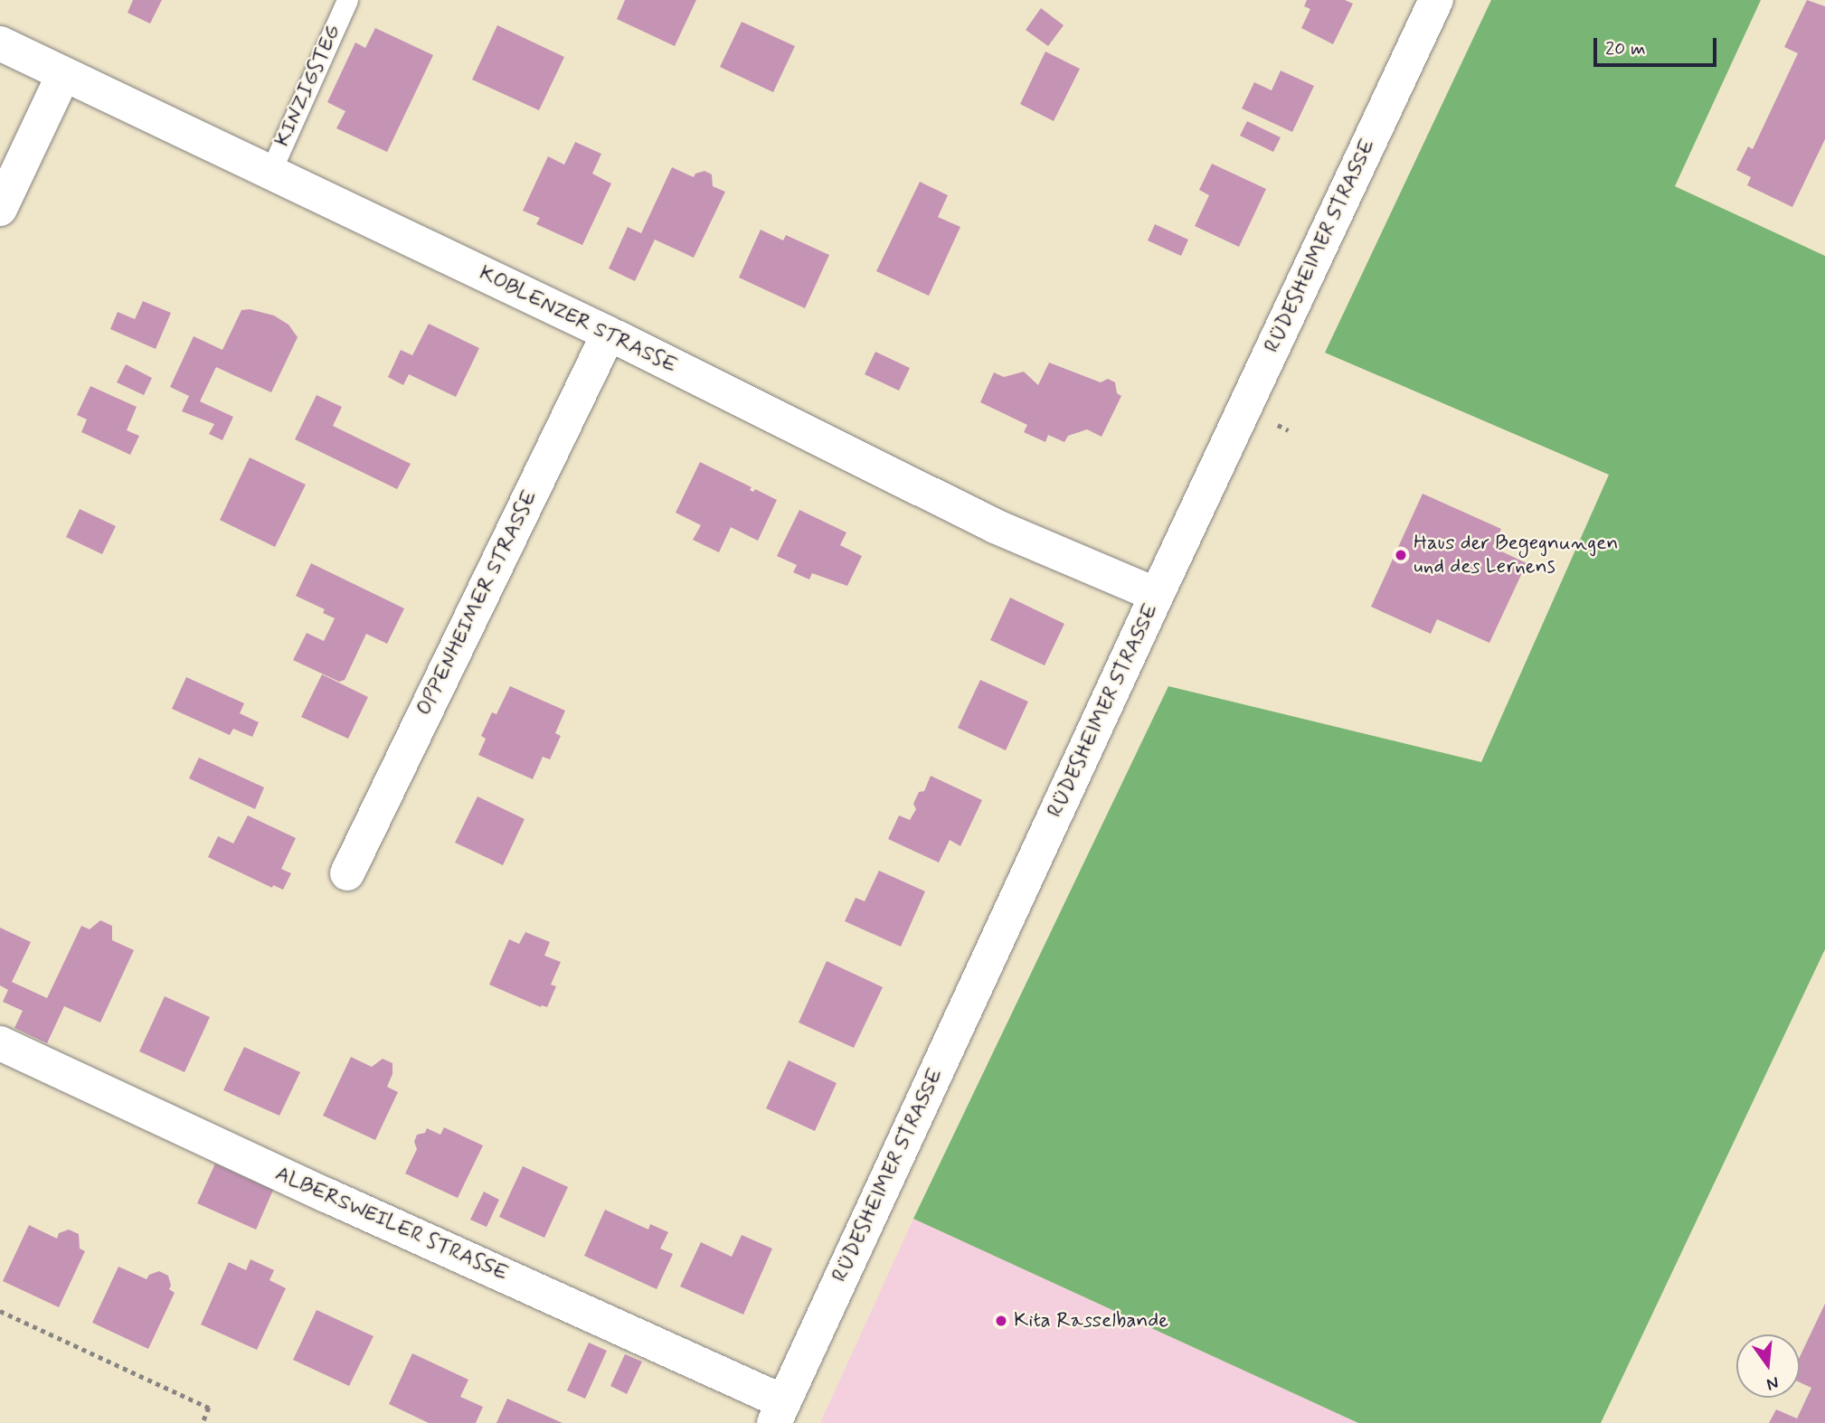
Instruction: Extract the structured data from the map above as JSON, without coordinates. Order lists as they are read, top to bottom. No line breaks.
{"streets":{"street":["RÜDESHEIMER STRASSE","KOBLENZER STRASSE","OPPENHEIMER STRASSE","ALBERSWEILER STRASSE"],"lane":["KINZIGSTEG"]},"crossings":[["KINZIGSTEG","KOBLENZER STRASSE"],["RÜDESHEIMER STRASSE","KOBLENZER STRASSE"],["RÜDESHEIMER STRASSE","ALBERSWEILER STRASSE"],["KOBLENZER STRASSE","OPPENHEIMER STRASSE"]],"places":["Haus der Begegnungen und des Lernens","Kita Rasselbande"],"scale_bar":"20 m","north":"bottom"}
